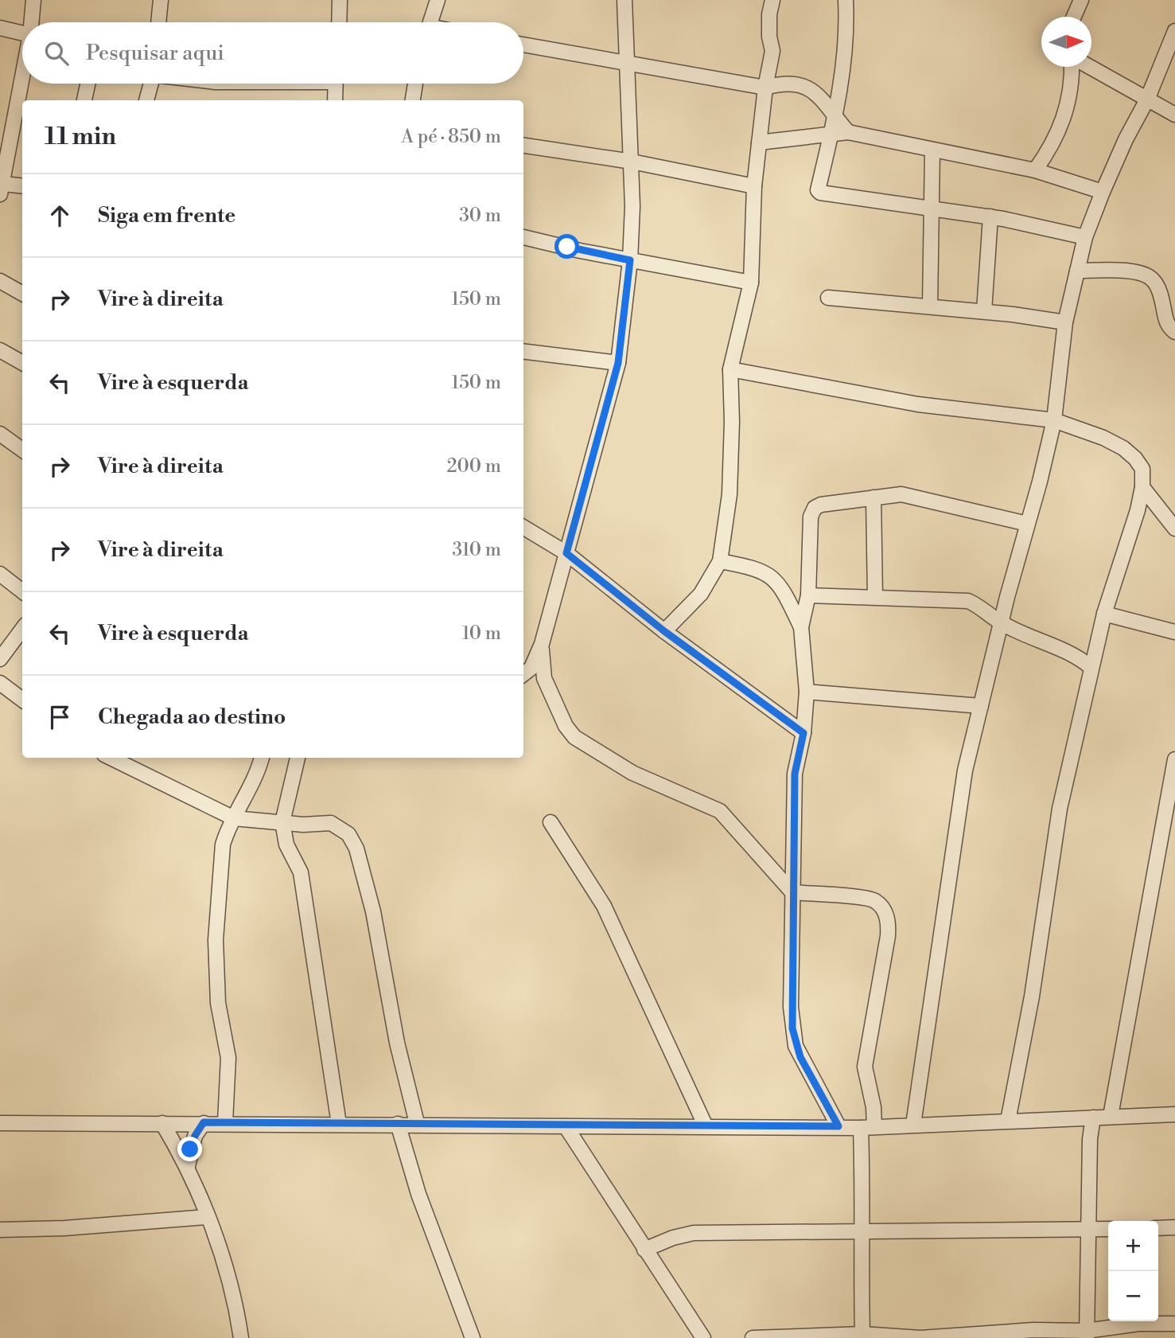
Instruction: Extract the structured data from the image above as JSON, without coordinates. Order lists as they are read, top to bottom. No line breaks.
{"north":"right","page":{"search":"Pesquisar aqui","heading":["11 min","A pé · 850 m"],"list":[["Siga em frente","30 m"],["Vire à direita","150 m"],["Vire à esquerda","150 m"],["Vire à direita","200 m"],["Vire à direita","310 m"],["Vire à esquerda","10 m"],"Chegada ao destino"],"map_buttons":["+","−"]}}
